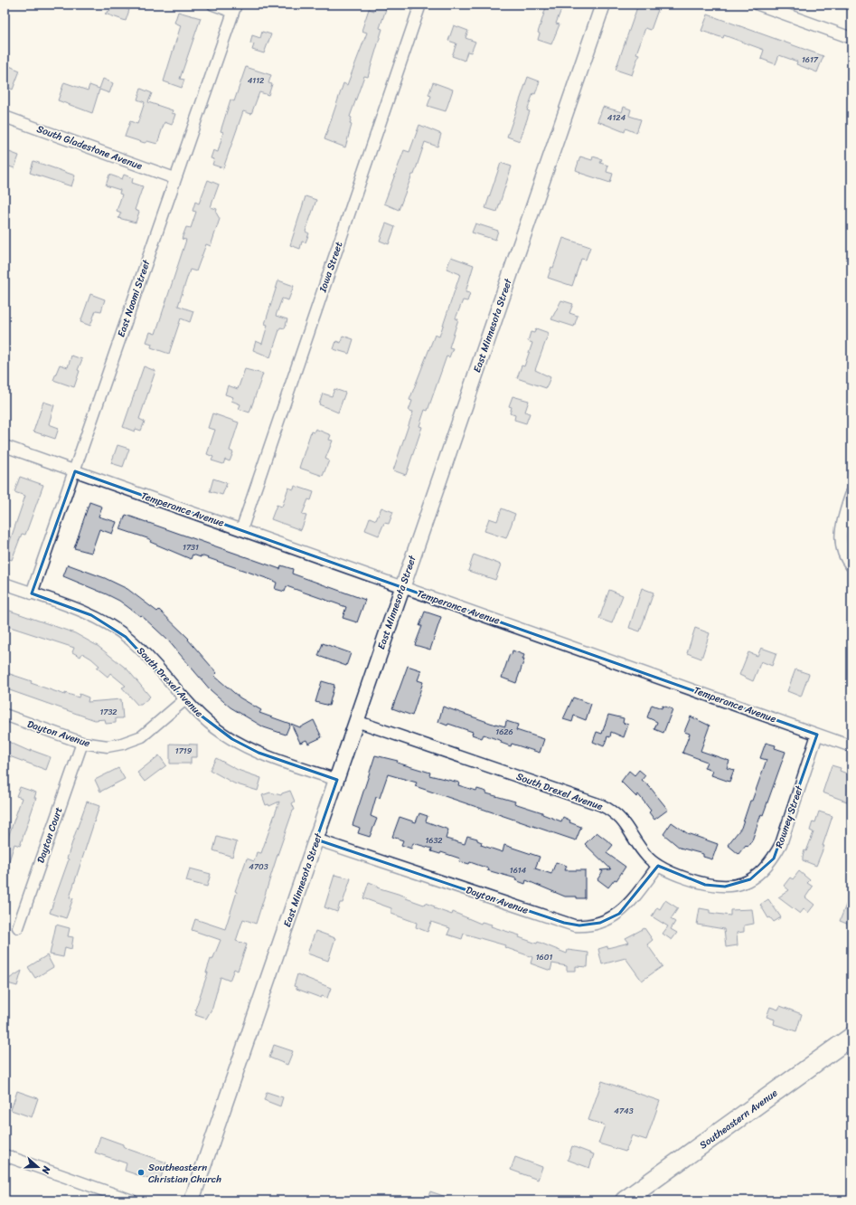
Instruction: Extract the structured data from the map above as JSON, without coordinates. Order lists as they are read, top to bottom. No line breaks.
{"streets":{"main road":["Southeastern Avenue"],"street":["South Gladestone Avenue","Iowa Street","East Naomi Street","East Minnesota Street","Temperance Avenue","South Drexel Avenue","Dayton Avenue","Rowney Street","Dayton Court"]},"crossings":[["South Gladestone Avenue","East Naomi Street"],["Iowa Street","Temperance Avenue"],["East Naomi Street","Temperance Avenue"],["East Naomi Street","South Drexel Avenue"],["East Minnesota Street","Temperance Avenue"],["East Minnesota Street","South Drexel Avenue"],["East Minnesota Street","Dayton Avenue"],["Temperance Avenue","Rowney Street"],["South Drexel Avenue","Dayton Avenue"],["South Drexel Avenue","Rowney Street"],["Dayton Avenue","Dayton Court"]],"places":["Southeastern Christian Church"],"house_numbers":["1617","4112","4124","1731","1732","1626","1719","1632","4703","1614","1601","4743"],"north":"right"}
